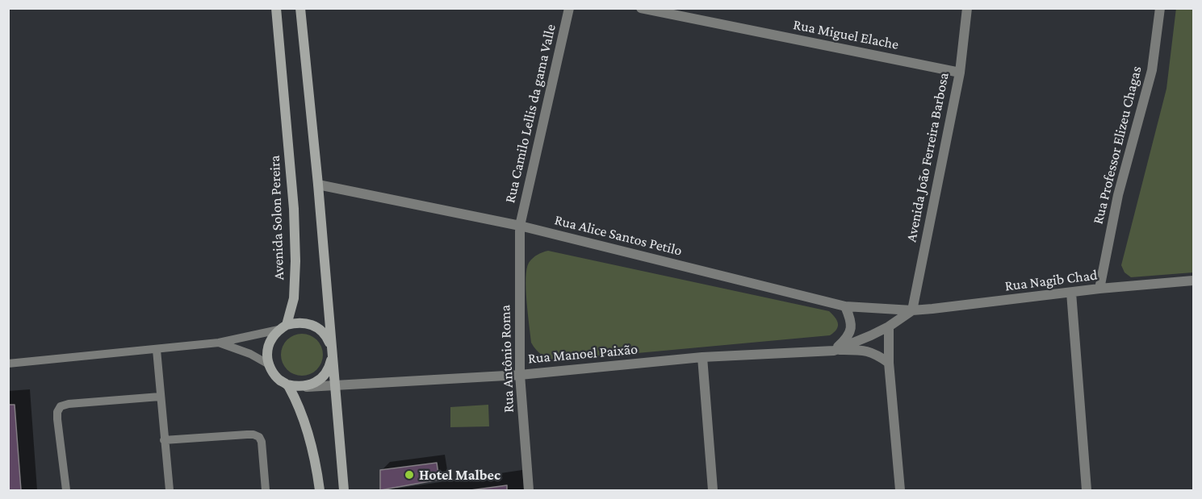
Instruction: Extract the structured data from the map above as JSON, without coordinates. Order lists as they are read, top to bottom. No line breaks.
{"streets":{"main road":["Avenida Solon Pereira"],"street":["Rua Miguel Elache","Rua Camilo Lellis da gama Valle","Rua Professor Elizeu Chagas","Avenida João Ferreira Barbosa","Rua Alice Santos Petilo","Rua Nagib Chad","Rua Manoel Paixão","Rua Antônio Roma"]},"crossings":[["Rua Miguel Elache","Avenida João Ferreira Barbosa"],["Rua Camilo Lellis da gama Valle","Rua Alice Santos Petilo"],["Rua Camilo Lellis da gama Valle","Rua Antônio Roma"],["Rua Professor Elizeu Chagas","Rua Nagib Chad"],["Avenida João Ferreira Barbosa","Rua Alice Santos Petilo"],["Avenida João Ferreira Barbosa","Rua Nagib Chad"],["Avenida João Ferreira Barbosa","Rua Manoel Paixão"],["Avenida Solon Pereira","Rua Manoel Paixão"],["Rua Alice Santos Petilo","Rua Nagib Chad"],["Rua Alice Santos Petilo","Rua Manoel Paixão"],["Rua Alice Santos Petilo","Rua Antônio Roma"],["Rua Nagib Chad","Rua Manoel Paixão"],["Rua Manoel Paixão","Rua Antônio Roma"]],"places":["Hotel Malbec"]}
